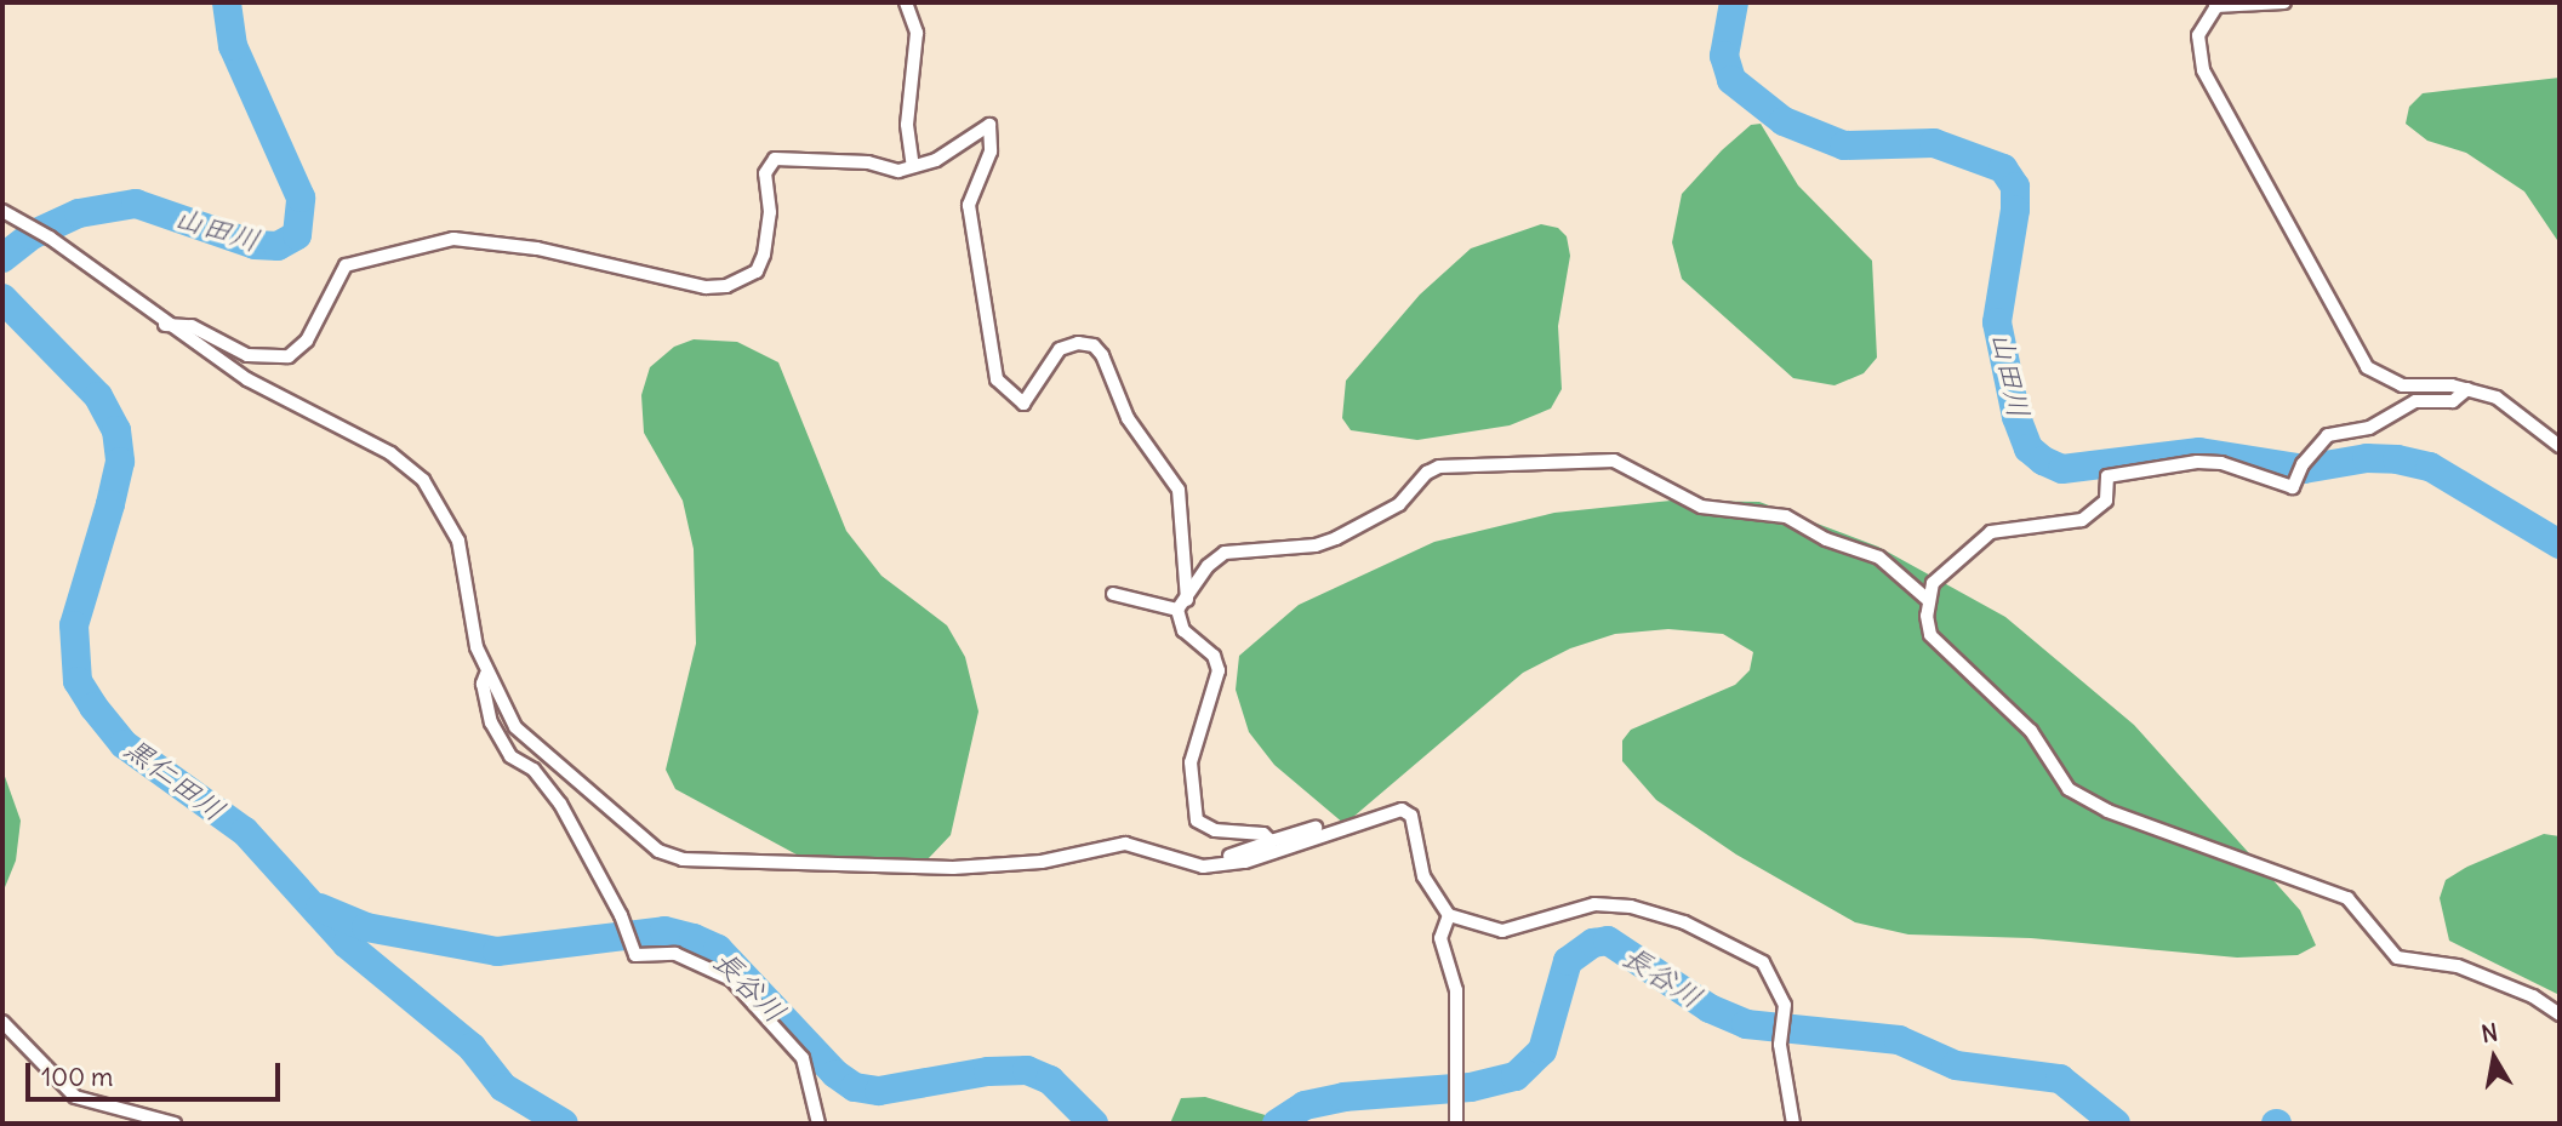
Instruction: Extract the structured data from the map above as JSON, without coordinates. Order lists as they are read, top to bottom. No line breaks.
{"water":["山田川","黒仁田川","長谷川"],"scale_bar":"100 m","north":"top"}
